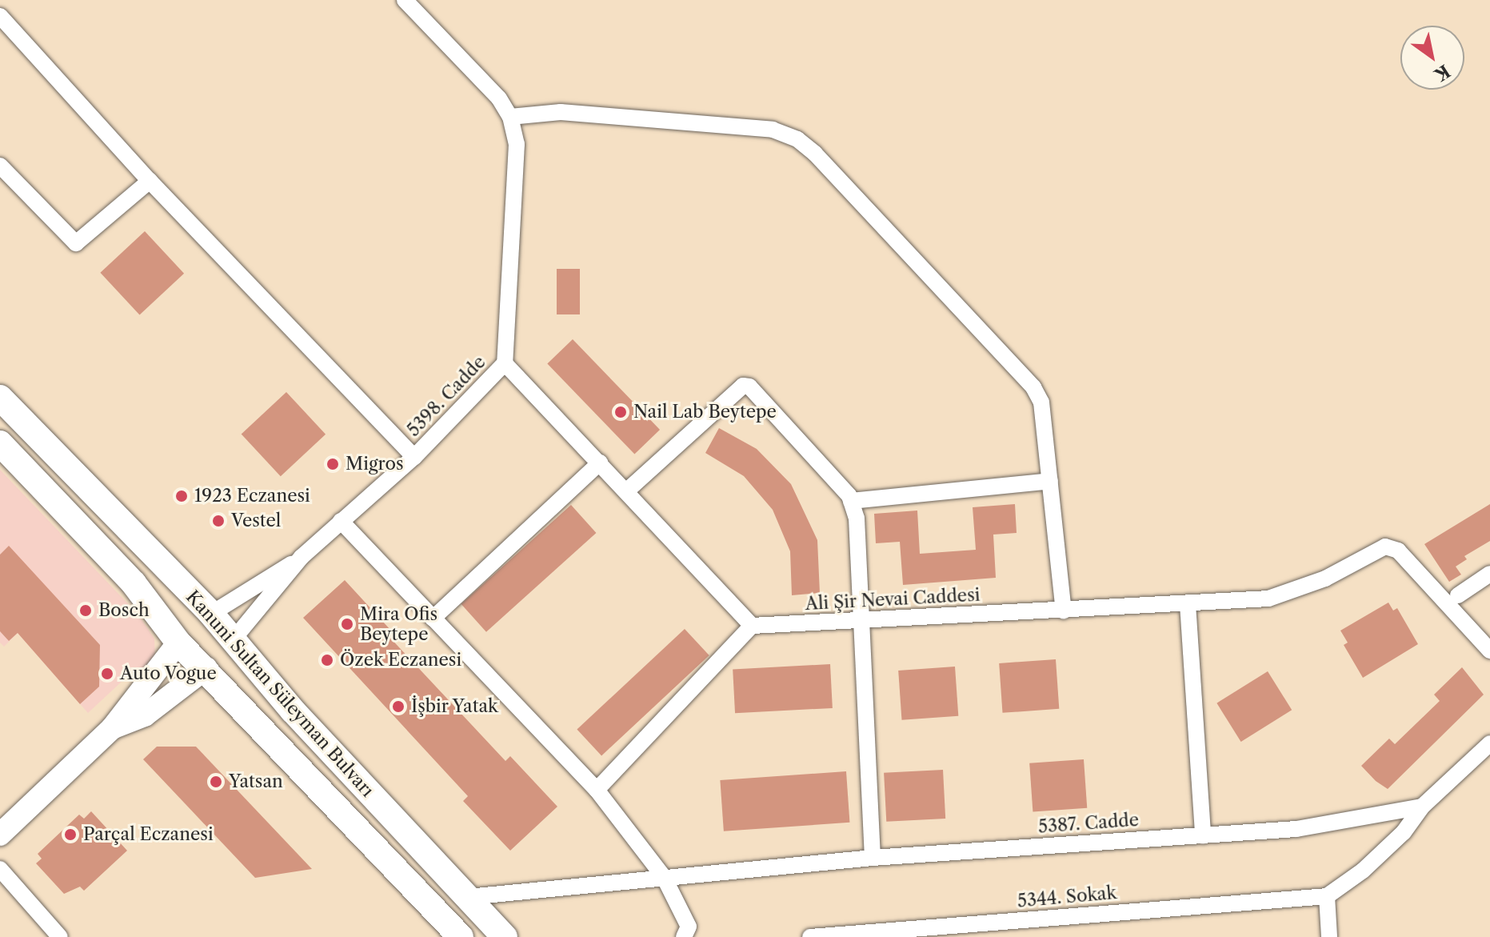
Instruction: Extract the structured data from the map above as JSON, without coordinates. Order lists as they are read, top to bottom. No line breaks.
{"streets":{"main road":["Kanuni Sultan Süleyman Bulvarı"],"street":["5398. Cadde","Ali Şir Nevai Caddesi","5387. Cadde","5344. Sokak"]},"crossings":[["5398. Cadde","Kanuni Sultan Süleyman Bulvarı"],["Kanuni Sultan Süleyman Bulvarı","5387. Cadde"]],"places":["Nail Lab Beytepe","Migros","1923 Eczanesi","Vestel","Bosch","Mira Ofis Beytepe","Özek Eczanesi","Auto Vogue","İşbir Yatak","Yatsan","Parçal Eczanesi"],"north":"bottom right"}
